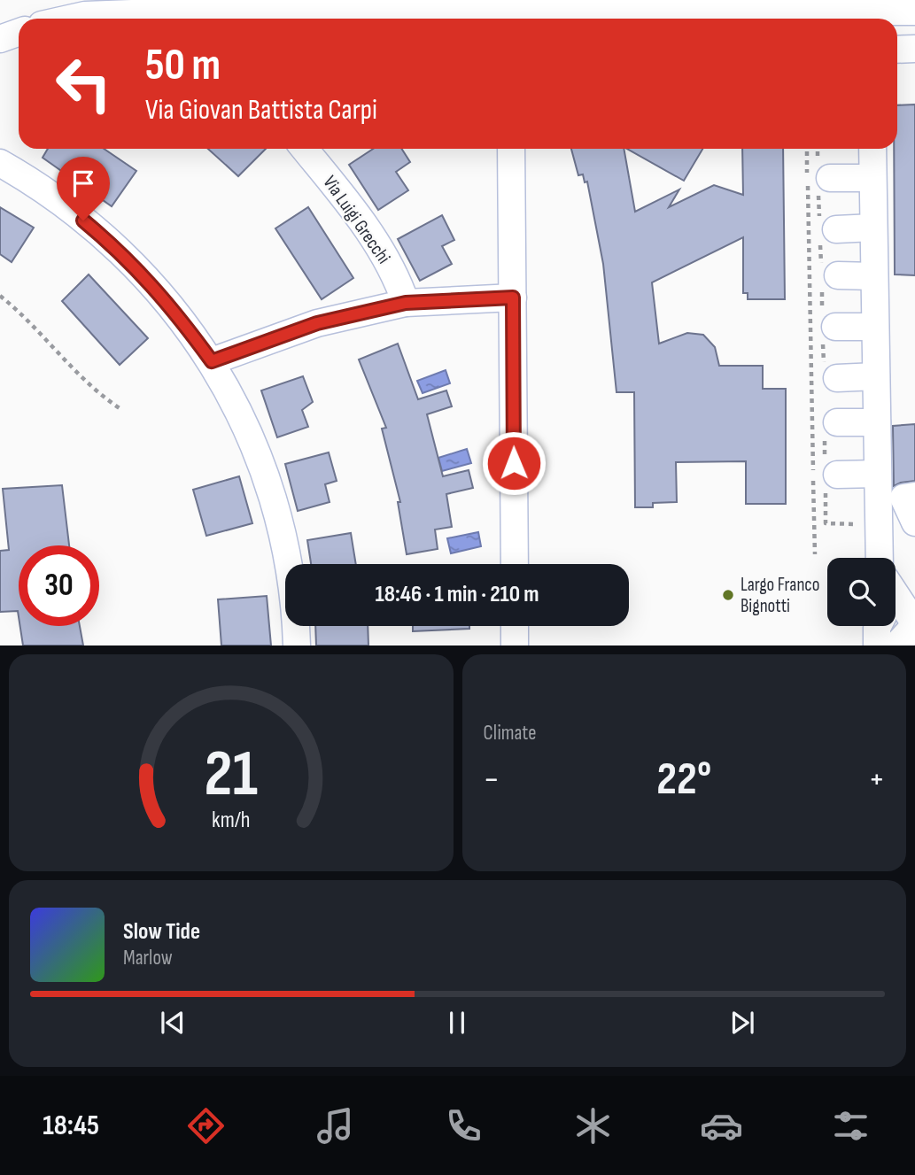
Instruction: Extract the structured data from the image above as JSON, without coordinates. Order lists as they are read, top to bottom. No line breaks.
{"streets":{"street":["Via Luigi Grecchi"]},"places":["Largo Franco Bignotti"],"page":{"turn":["50 m","Via Giovan Battista Carpi"],"limit":"30","trip":"18:46 · 1 min · 210 m","tile":"Climate","heat":["−","22°","+"],"song":["Slow Tide","Marlow"],"tabs":"18:45","gauge":["21","km/h"]}}
